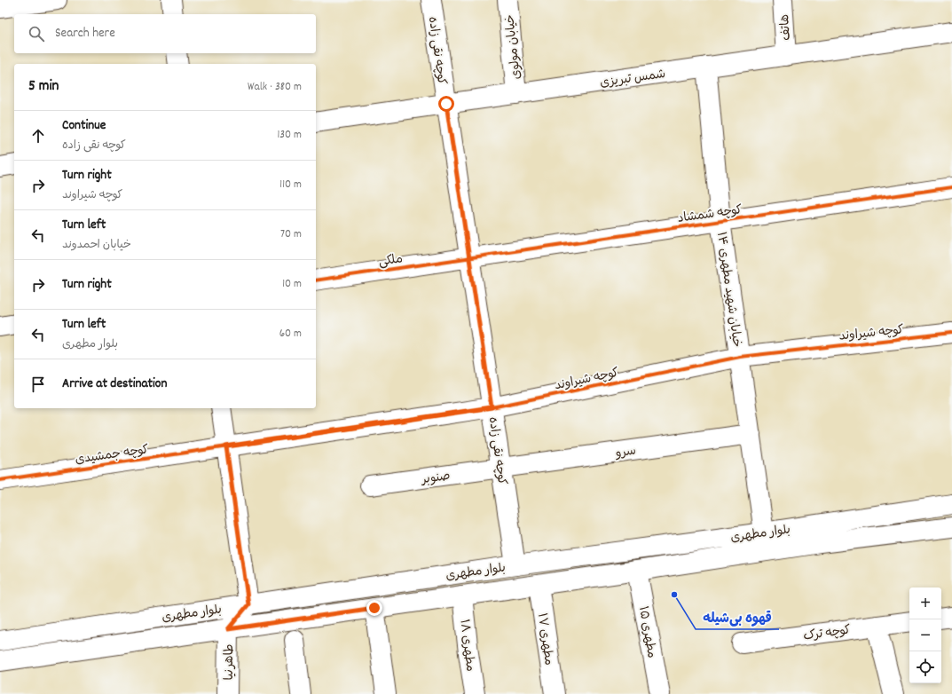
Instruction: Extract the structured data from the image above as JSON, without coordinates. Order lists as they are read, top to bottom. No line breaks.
{"streets":{"street":["هاتف","خیابان مولوی","کوچه نقی زاده","شمس تبریزی","کوچه شمشاد","ملکی","خیابان شهید مطهری ۱۴","کوچه شیراوند","سرو","کوچه جمشیدی","صنوبر","بلوار مطهری","مطهری ۱۵","کوچه ترک","مطهری ۱۷","مطهری ۱۸","طاهرنیا"]},"crossings":[["هاتف","شمس تبریزی"],["خیابان مولوی","شمس تبریزی"],["کوچه نقی زاده","شمس تبریزی"],["کوچه نقی زاده","کوچه شمشاد"],["کوچه نقی زاده","ملکی"],["کوچه نقی زاده","کوچه شیراوند"],["کوچه نقی زاده","سرو"],["کوچه نقی زاده","صنوبر"],["کوچه نقی زاده","بلوار مطهری"],["شمس تبریزی","خیابان شهید مطهری ۱۴"],["کوچه شمشاد","ملکی"],["کوچه شمشاد","خیابان شهید مطهری ۱۴"],["خیابان شهید مطهری ۱۴","کوچه شیراوند"],["خیابان شهید مطهری ۱۴","سرو"],["خیابان شهید مطهری ۱۴","بلوار مطهری"],["کوچه شیراوند","کوچه جمشیدی"],["سرو","صنوبر"],["بلوار مطهری","مطهری ۱۵"],["بلوار مطهری","مطهری ۱۷"],["بلوار مطهری","مطهری ۱۸"],["بلوار مطهری","طاهرنیا"]],"places":["قهوه بی‌شیله"],"page":{"search":"Search here","heading":["5 min","Walk · 380 m"],"list":[["Continue","کوچه نقی زاده","130 m"],["Turn right","کوچه شیراوند","110 m"],["Turn left","خیابان احمدوند","70 m"],["Turn right","10 m"],["Turn left","بلوار مطهری","60 m"],"Arrive at destination"],"map_buttons":["+","−"]}}
